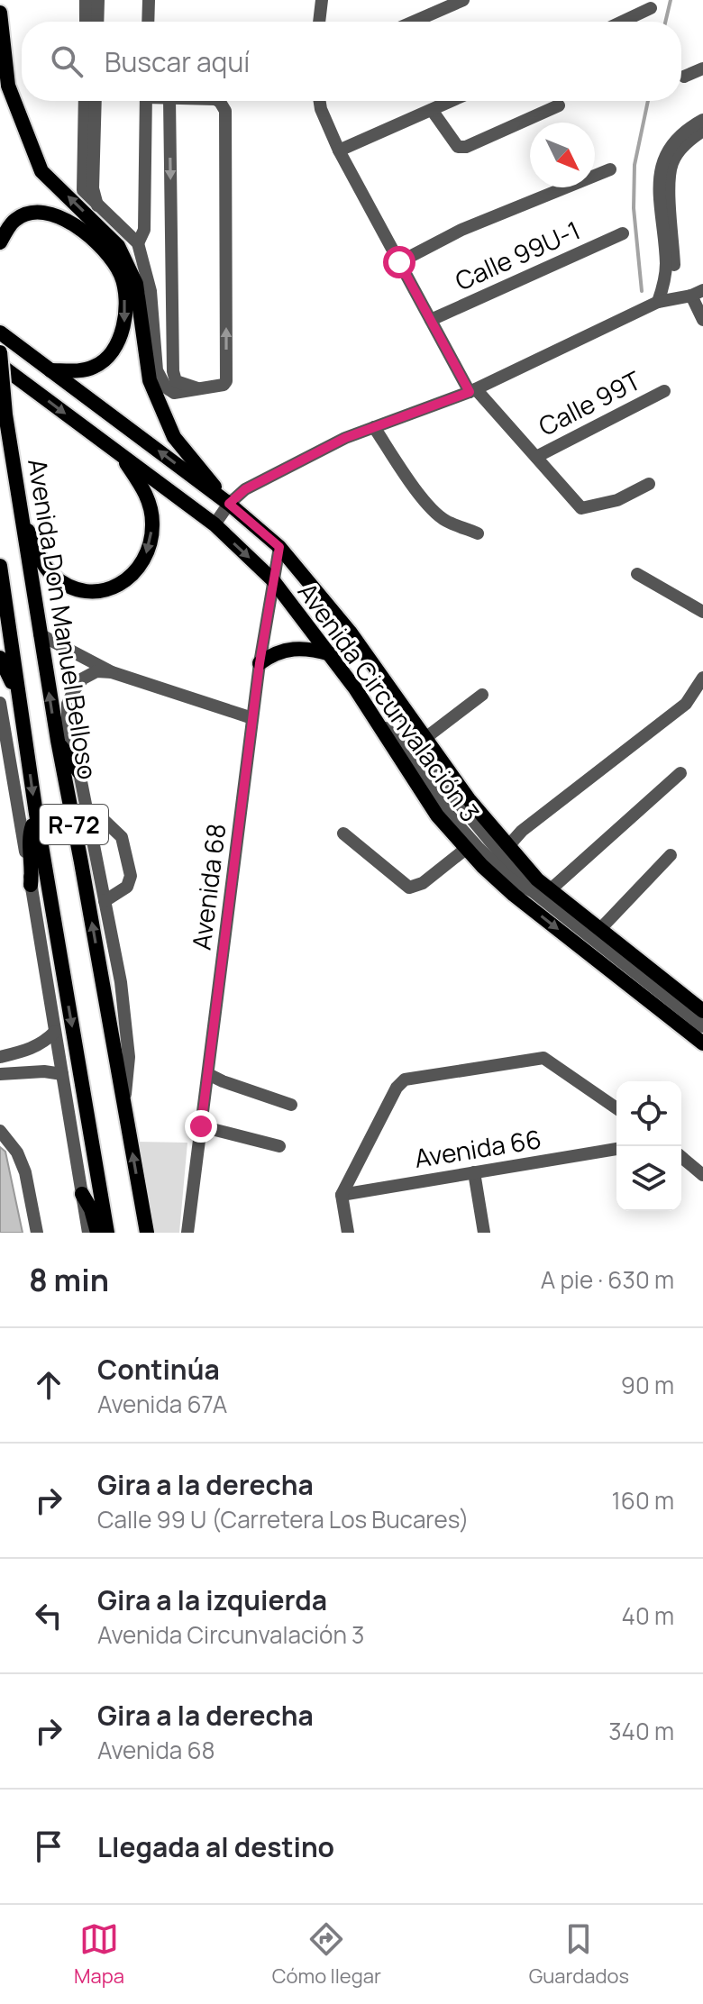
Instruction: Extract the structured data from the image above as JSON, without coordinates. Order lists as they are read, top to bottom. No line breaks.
{"streets":{"main road":["Avenida Don Manuel Belloso","Avenida Circunvalación 3","R-72"],"street":["Calle 99U-1","Calle 99T","Avenida 68","Avenida 66"]},"crossings":[["Avenida Circunvalación 3","Avenida 68"]],"north":"bottom right","page":{"search":"Buscar aquí","heading":["8 min","A pie · 630 m"],"list":[["Continúa","Avenida 67A","90 m"],["Gira a la derecha","Calle 99 U (Carretera Los Bucares)","160 m"],["Gira a la izquierda","Avenida Circunvalación 3","40 m"],["Gira a la derecha","Avenida 68","340 m"],"Llegada al destino"],"nav":["Mapa","Cómo llegar","Guardados"]}}
